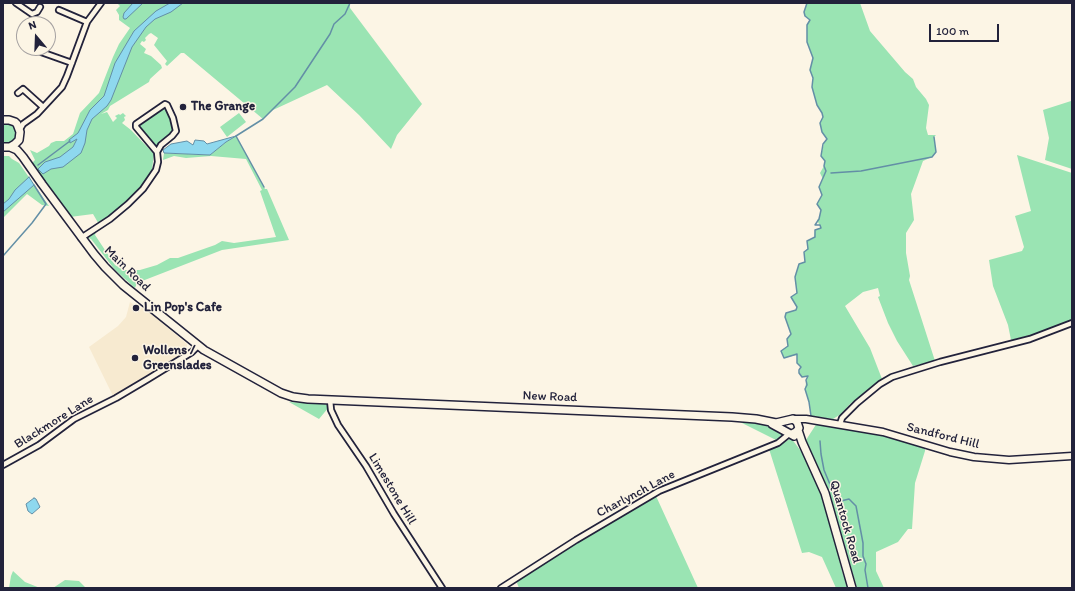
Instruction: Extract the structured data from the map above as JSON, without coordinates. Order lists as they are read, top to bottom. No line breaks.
{"streets":{"main road":["Main Road","New Road","Sandford Hill","Quantock Road"],"street":["Blackmore Lane","Limestone Hill","Charlynch Lane"]},"crossings":[["Main Road","New Road"],["Main Road","Blackmore Lane"],["Main Road","Limestone Hill"],["New Road","Sandford Hill"],["New Road","Limestone Hill"],["New Road","Charlynch Lane"],["New Road","Quantock Road"],["Sandford Hill","Quantock Road"],["Charlynch Lane","Quantock Road"]],"places":["The Grange","Lin Pop's Cafe","Wollens / Greenslades"],"scale_bar":"100 m","north":"top"}
